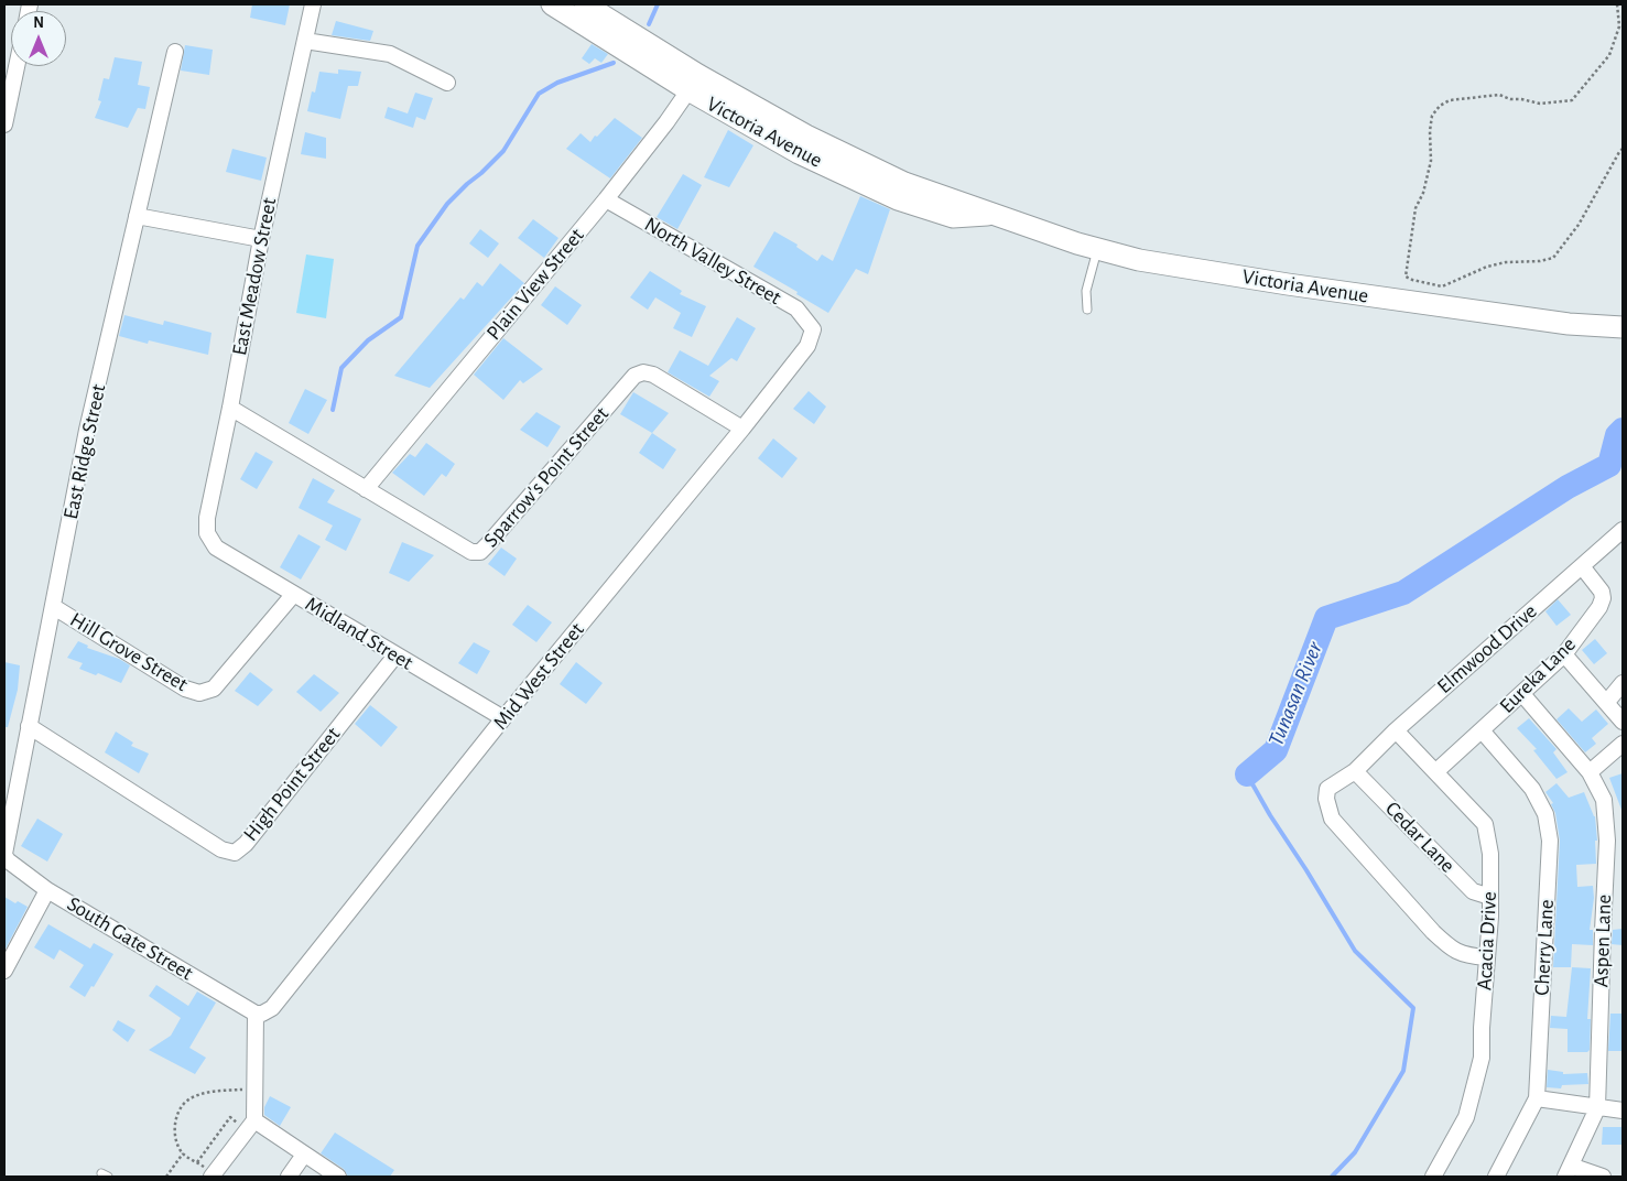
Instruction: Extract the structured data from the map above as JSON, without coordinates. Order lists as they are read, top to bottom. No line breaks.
{"streets":{"main road":["Victoria Avenue"],"street":["North Valley Street","East Meadow Street","Plain View Street","East Ridge Street","Sparrow's Point Street","Midland Street","Elmwood Drive","Hill Grove Street","Eureka Lane","Mid West Street","High Point Street","Cedar Lane","South Gate Street","Acacia Drive","Aspen Lane","Cherry Lane"]},"crossings":[["Victoria Avenue","Plain View Street"],["North Valley Street","Plain View Street"],["North Valley Street","Mid West Street"],["East Meadow Street","Sparrow's Point Street"],["East Meadow Street","Midland Street"],["Plain View Street","Sparrow's Point Street"],["East Ridge Street","Hill Grove Street"],["East Ridge Street","High Point Street"],["East Ridge Street","South Gate Street"],["Sparrow's Point Street","Mid West Street"],["Midland Street","Hill Grove Street"],["Midland Street","Mid West Street"],["Midland Street","High Point Street"],["Elmwood Drive","Eureka Lane"],["Elmwood Drive","Cedar Lane"],["Elmwood Drive","Acacia Drive"],["Eureka Lane","Acacia Drive"],["Eureka Lane","Aspen Lane"],["Eureka Lane","Cherry Lane"],["Mid West Street","South Gate Street"],["Cedar Lane","Acacia Drive"]],"water":["Tunasan River"],"north":"top"}
